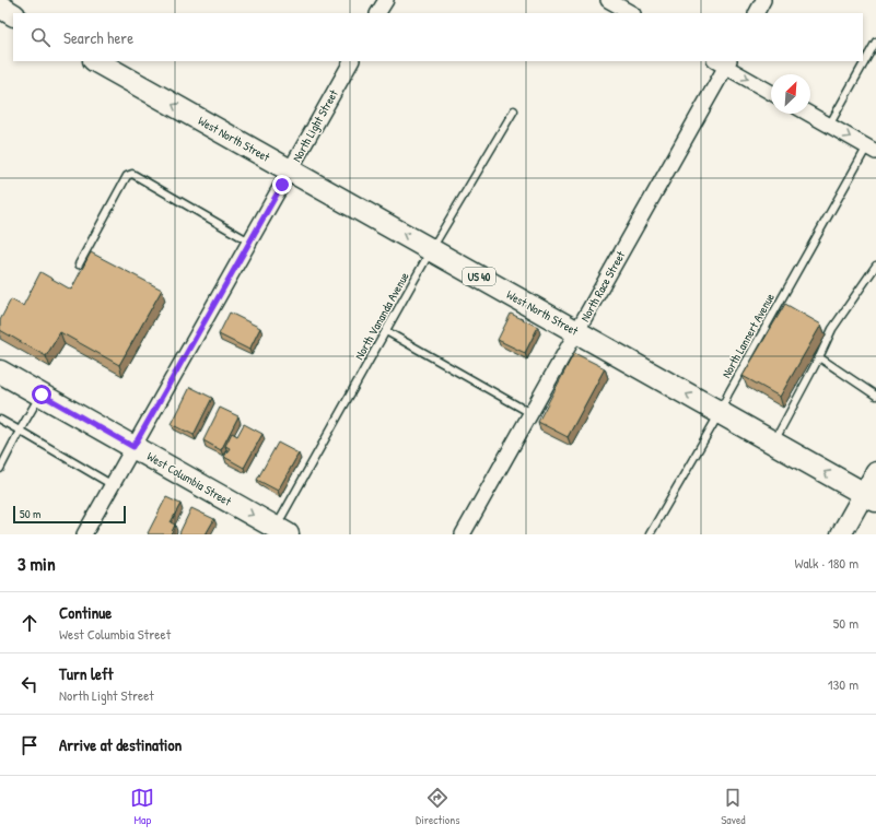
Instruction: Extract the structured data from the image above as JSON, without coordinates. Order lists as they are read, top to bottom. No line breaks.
{"streets":{"main road":["West North Street","US 40","West Columbia Street"],"street":["North Light Street","North Race Street"],"lane":["North Vananda Avenue","North Lannert Avenue"]},"crossings":[["North Light Street","West North Street"],["North Light Street","West Columbia Street"],["West North Street","North Race Street"],["West North Street","North Vananda Avenue"],["West North Street","North Lannert Avenue"],["North Vananda Avenue","West Columbia Street"]],"one_way":["West North Street","West Columbia Street"],"scale_bar":"50 m","north":"top right","page":{"search":"Search here","scale":"50 m","heading":["3 min","Walk · 180 m"],"list":[["Continue","West Columbia Street","50 m"],["Turn left","North Light Street","130 m"],"Arrive at destination"],"nav":["Map","Directions","Saved"]}}
